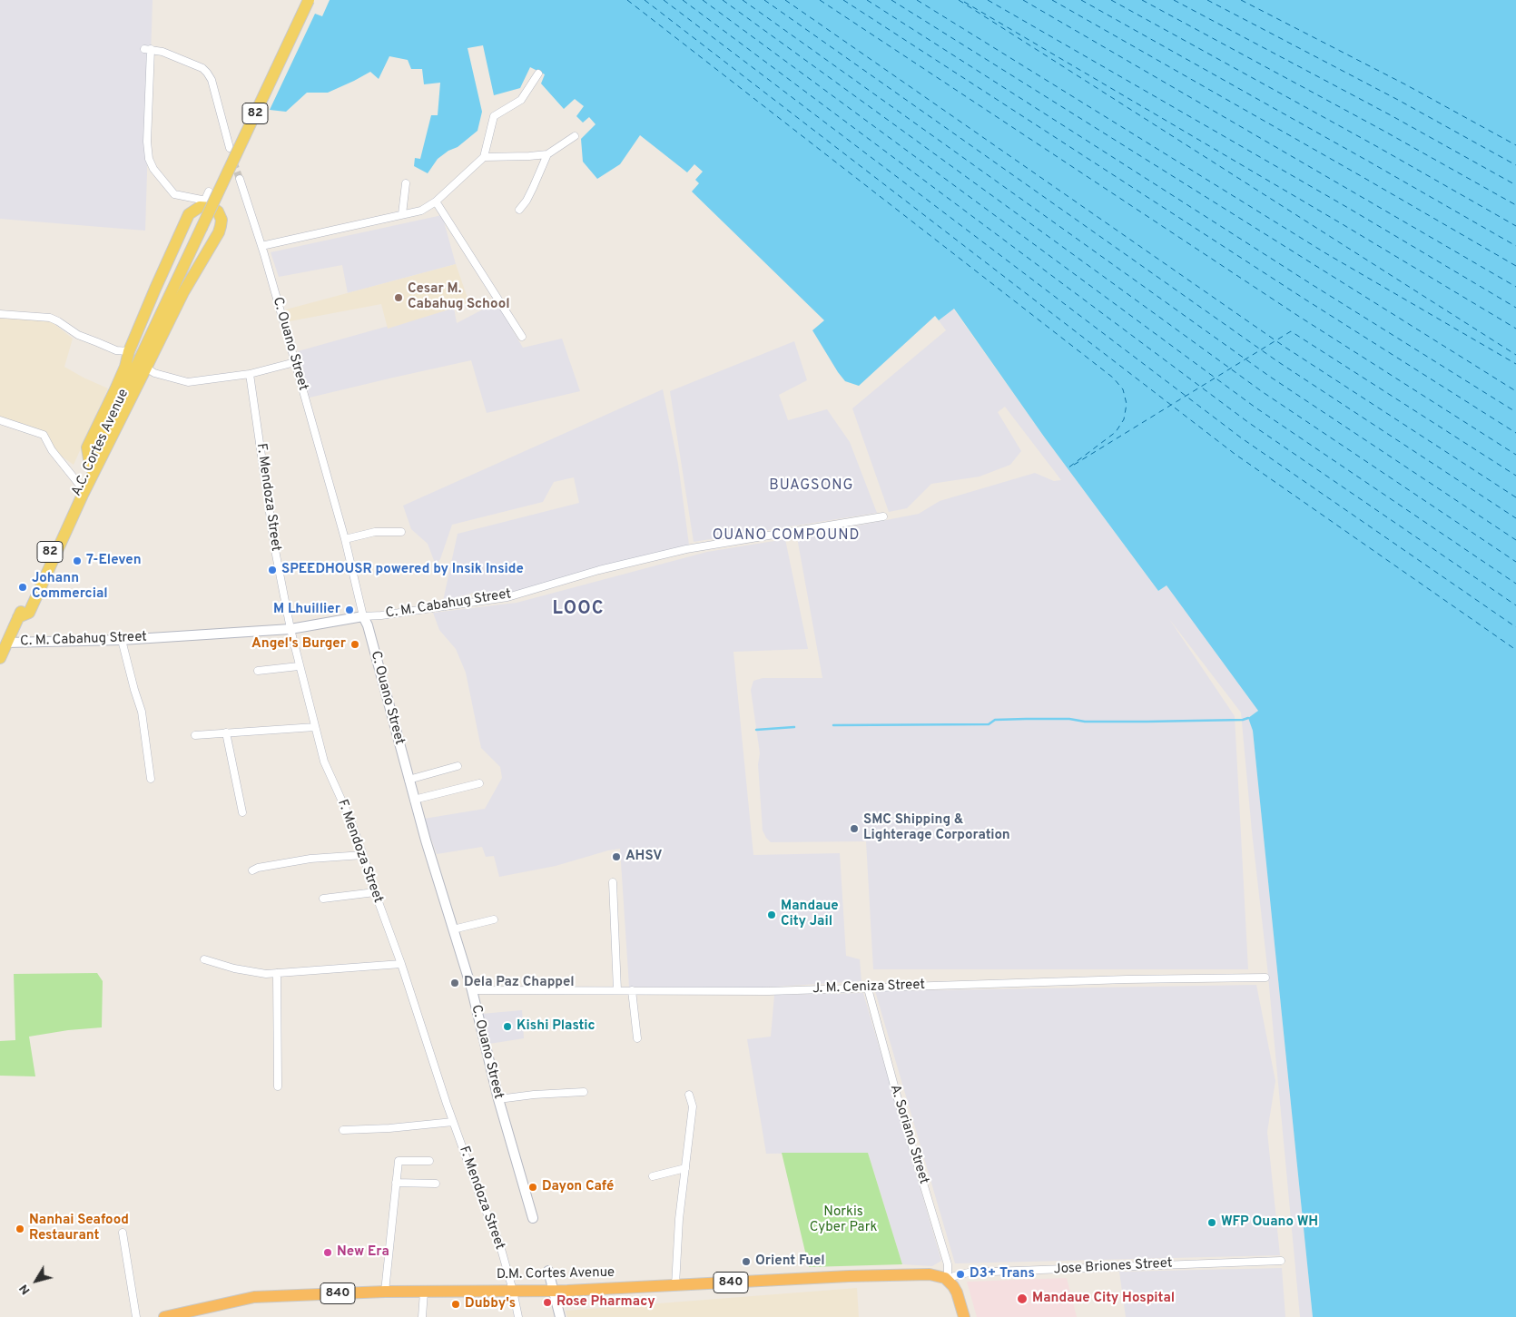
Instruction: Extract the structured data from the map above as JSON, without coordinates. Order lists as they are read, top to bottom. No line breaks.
{"streets":{"highway":["D.M. Cortes Avenue","840"],"main road":["82","A.C. Cortes Avenue"],"street":["C. Ouano Street","F. Mendoza Street","C. M. Cabahug Street","J. M. Ceniza Street","A. Soriano Street","Jose Briones Street"]},"crossings":[["C. Ouano Street","C. M. Cabahug Street"],["C. Ouano Street","J. M. Ceniza Street"],["A.C. Cortes Avenue","C. M. Cabahug Street"],["F. Mendoza Street","C. M. Cabahug Street"],["F. Mendoza Street","D.M. Cortes Avenue"],["J. M. Ceniza Street","A. Soriano Street"],["A. Soriano Street","Jose Briones Street"],["A. Soriano Street","D.M. Cortes Avenue"],["Jose Briones Street","D.M. Cortes Avenue"]],"districts":["BUAGSONG","OUANO COMPOUND","LOOC"],"parks":["Norkis Cyber Park"],"places":["Cesar M. Cabahug School","7-Eleven","SPEEDHOUSR powered by Insik Inside","Johann Commercial","M Lhuillier","Angel's Burger","SMC Shipping & Lighterage Corporation","AHSV","Mandaue City Jail","Dela Paz Chappel","Kishi Plastic","Dayon Café","WFP Ouano WH","Nanhai Seafood Restaurant","New Era","Orient Fuel","D3+ Trans","Mandaue City Hospital","Rose Pharmacy","Dubby's"],"north":"bottom left"}
